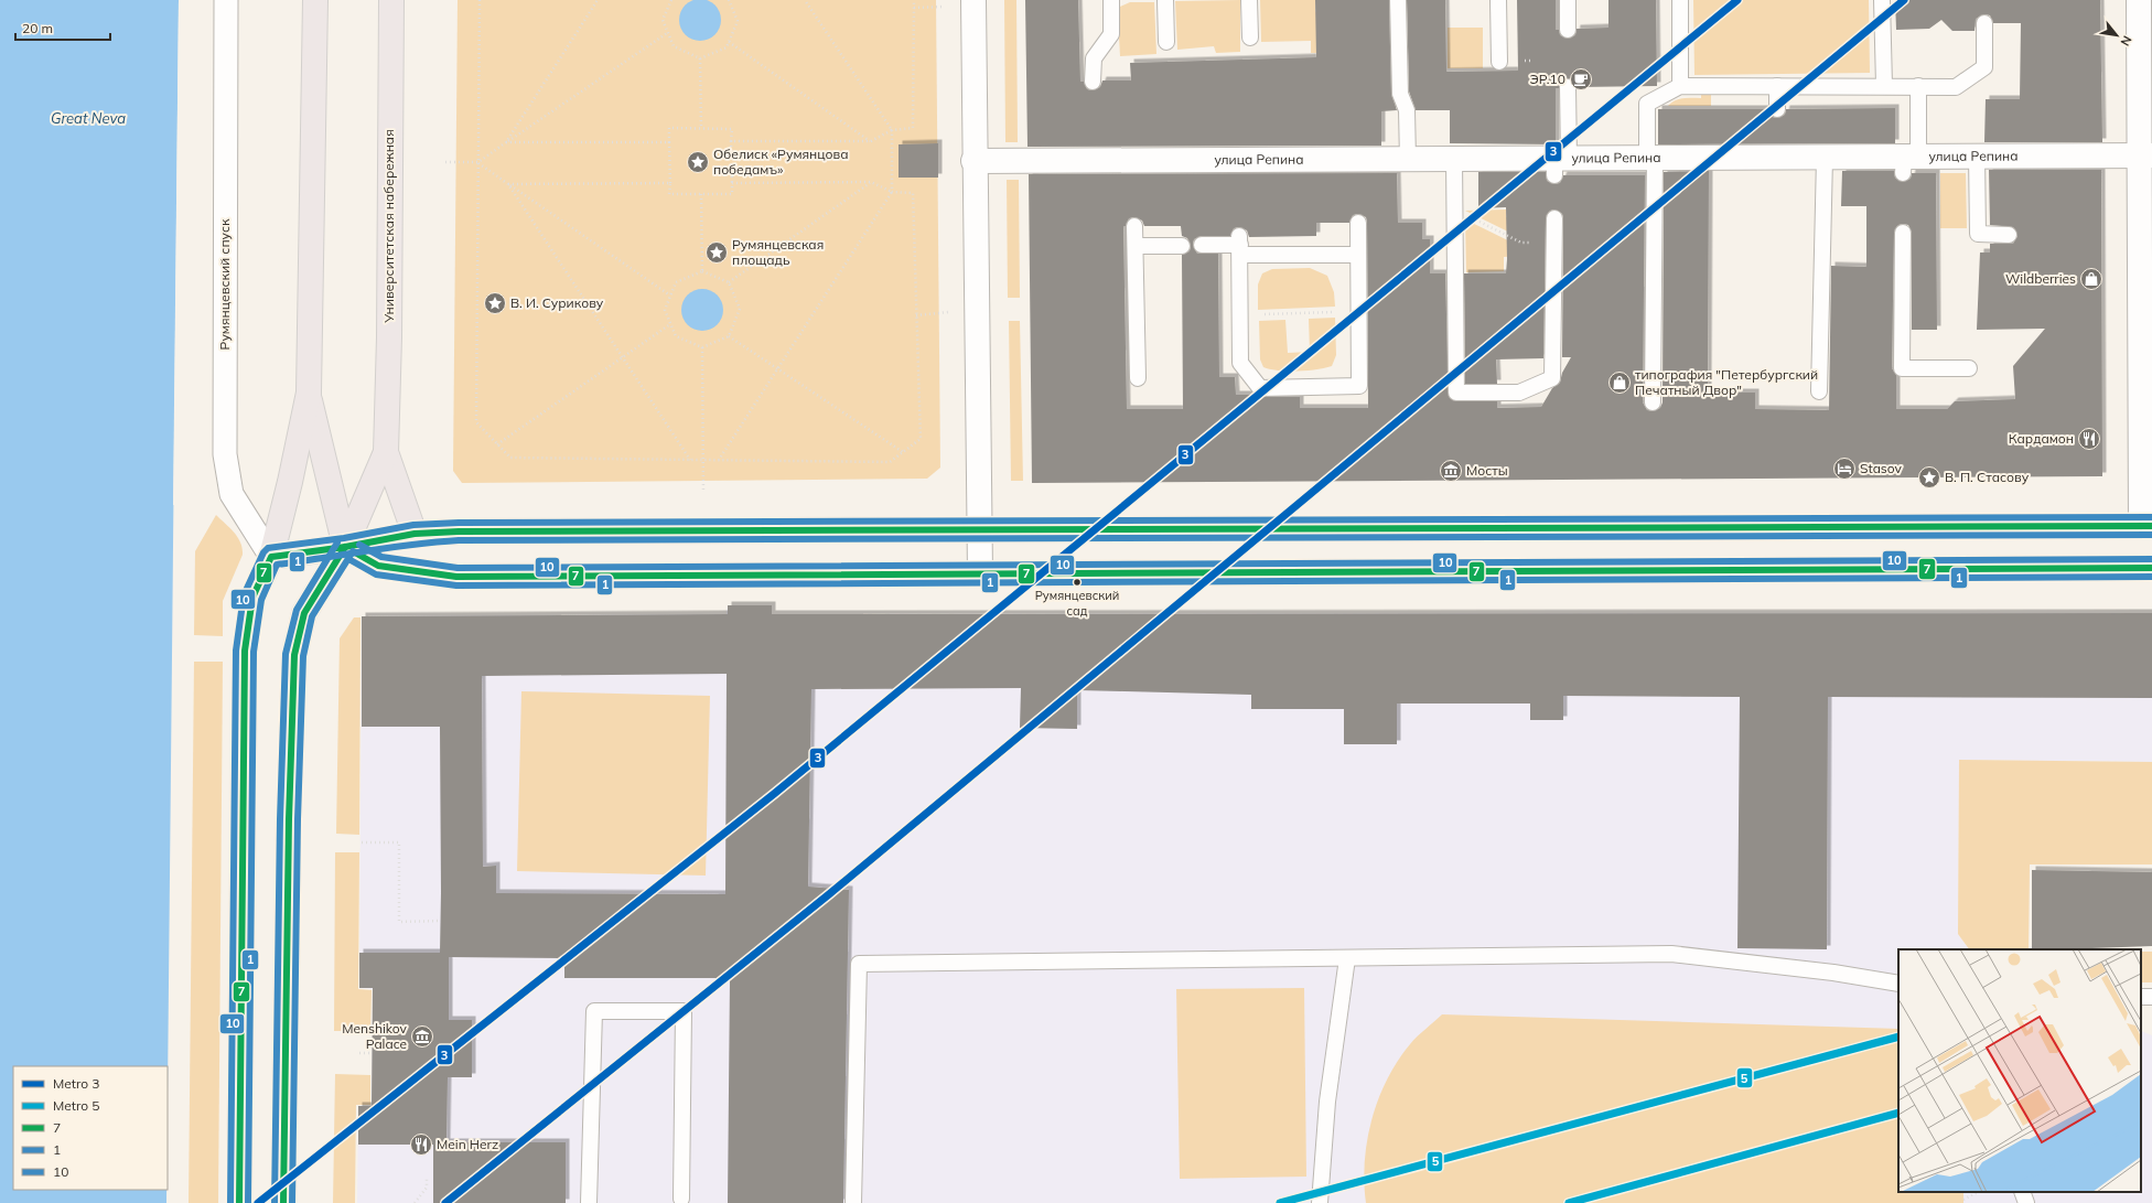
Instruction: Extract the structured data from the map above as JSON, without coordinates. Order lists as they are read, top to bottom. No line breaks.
{"streets":{"main road":["Университетская набережная"],"street":["улица Репина","Румянцевский спуск"]},"water":["Great Neva"],"places":{"cafe":["ЭР.10"],"place":["Обелиск «Румянцова победамъ»","Румянцевская площадь","В. И. Сурикову","В. П. Стасову"],"shop":["Wildberries","типография \"Петербургский Печатный Двор\""],"restaurant":["Кардамон","Mein Herz"],"hotel":["Stasov"],"museum":["Мосты","Menshikov Palace"],"other":["Румянцевский сад"]},"lines":["metro line 3","transit line 10","transit line 7","transit line 1","metro line 5"],"legend":["Metro 3","Metro 5","7","1","10"],"scale_bar":"20 m","north":"bottom right"}
